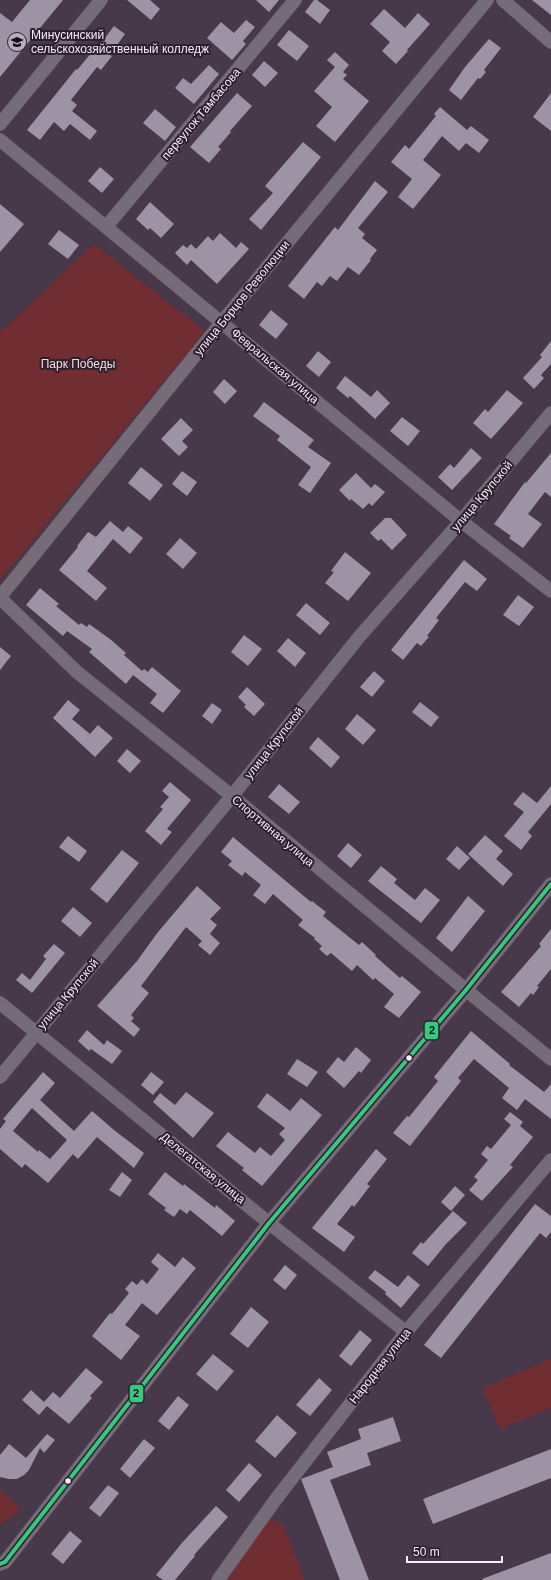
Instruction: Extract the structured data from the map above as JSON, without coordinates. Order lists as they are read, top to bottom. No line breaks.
{"streets":{"street":["переулок Тамбасова","улица Борцов Революции","Февральская улица","улица Крупской","Спортивная улица","Делегатская улица","Народная улица"]},"crossings":[["переулок Тамбасова","Февральская улица"],["улица Борцов Революции","Февральская улица"],["улица Борцов Революции","Спортивная улица"],["Февральская улица","улица Крупской"],["улица Крупской","Спортивная улица"],["улица Крупской","Делегатская улица"],["Делегатская улица","Народная улица"]],"parks":["Парк Победы"],"places":{"school or university":["Минусинский сельскохозяйственный колледж"]},"lines":["transit line 2"],"scale_bar":"50 m"}
